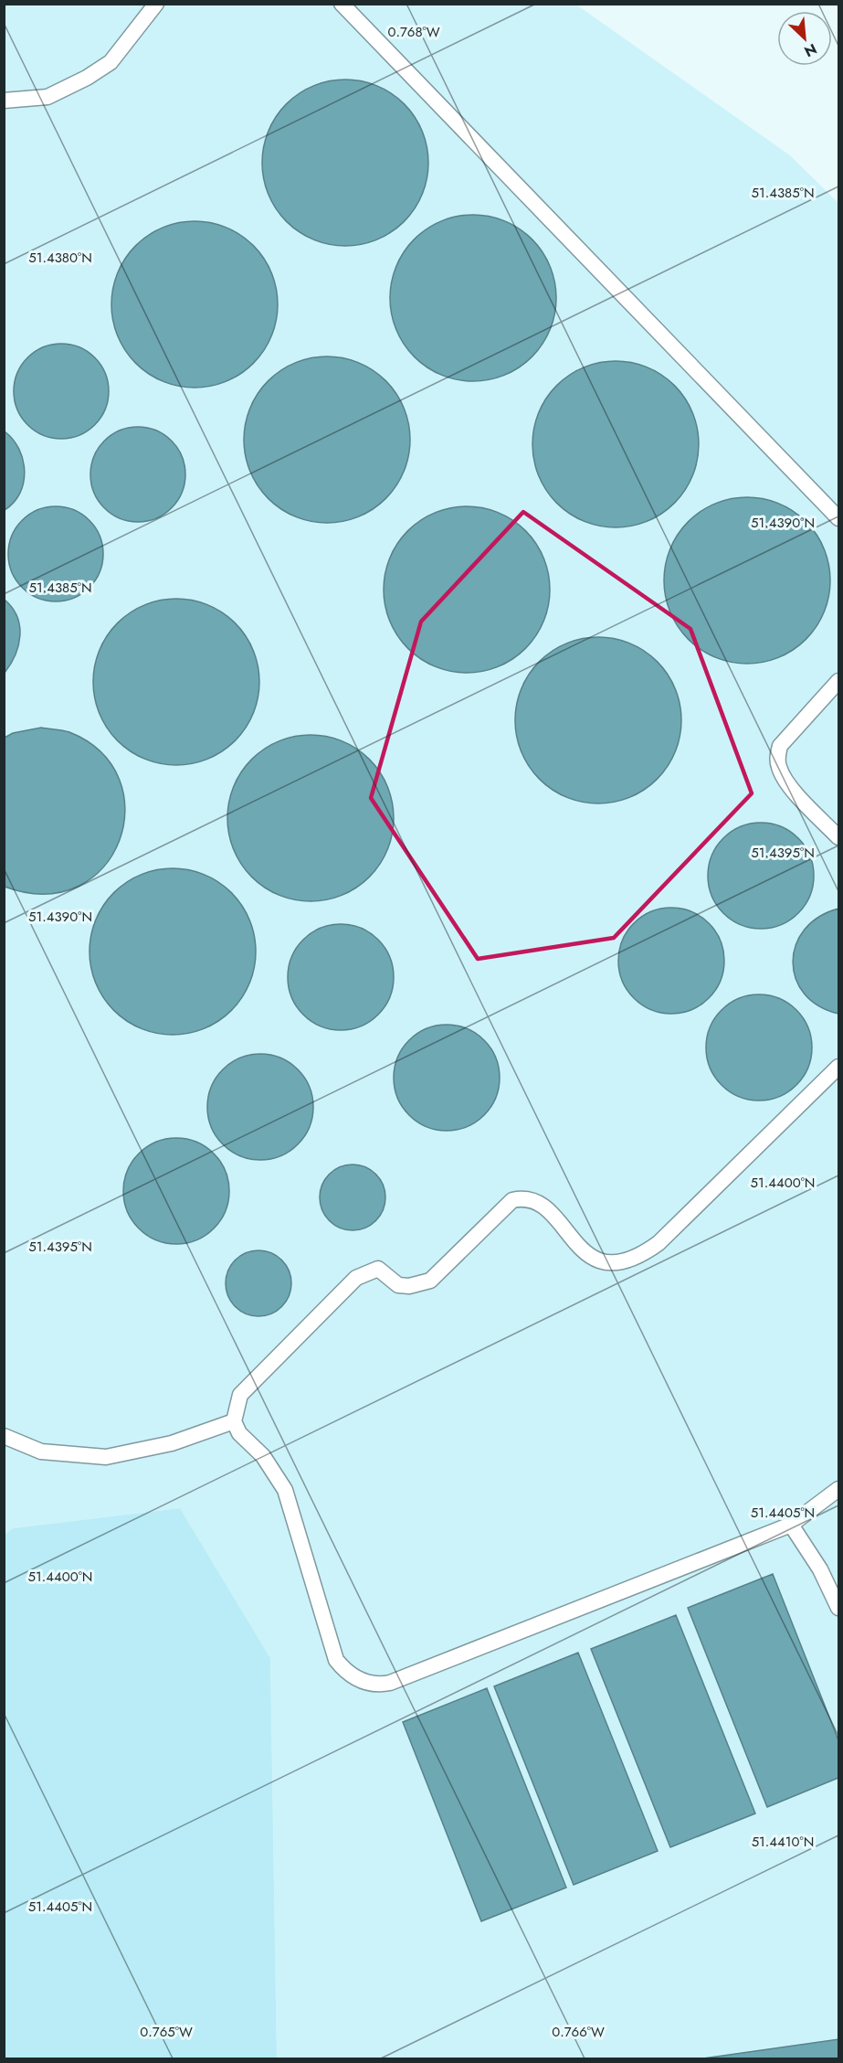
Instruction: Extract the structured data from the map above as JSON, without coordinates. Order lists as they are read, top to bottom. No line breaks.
{"north":"bottom right","coordinates":["0.768°W","51.4385°N","51.4380°N","51.4390°N","51.4395°N","51.4400°N","51.4405°N","51.4410°N","0.765°W","0.766°W"]}
